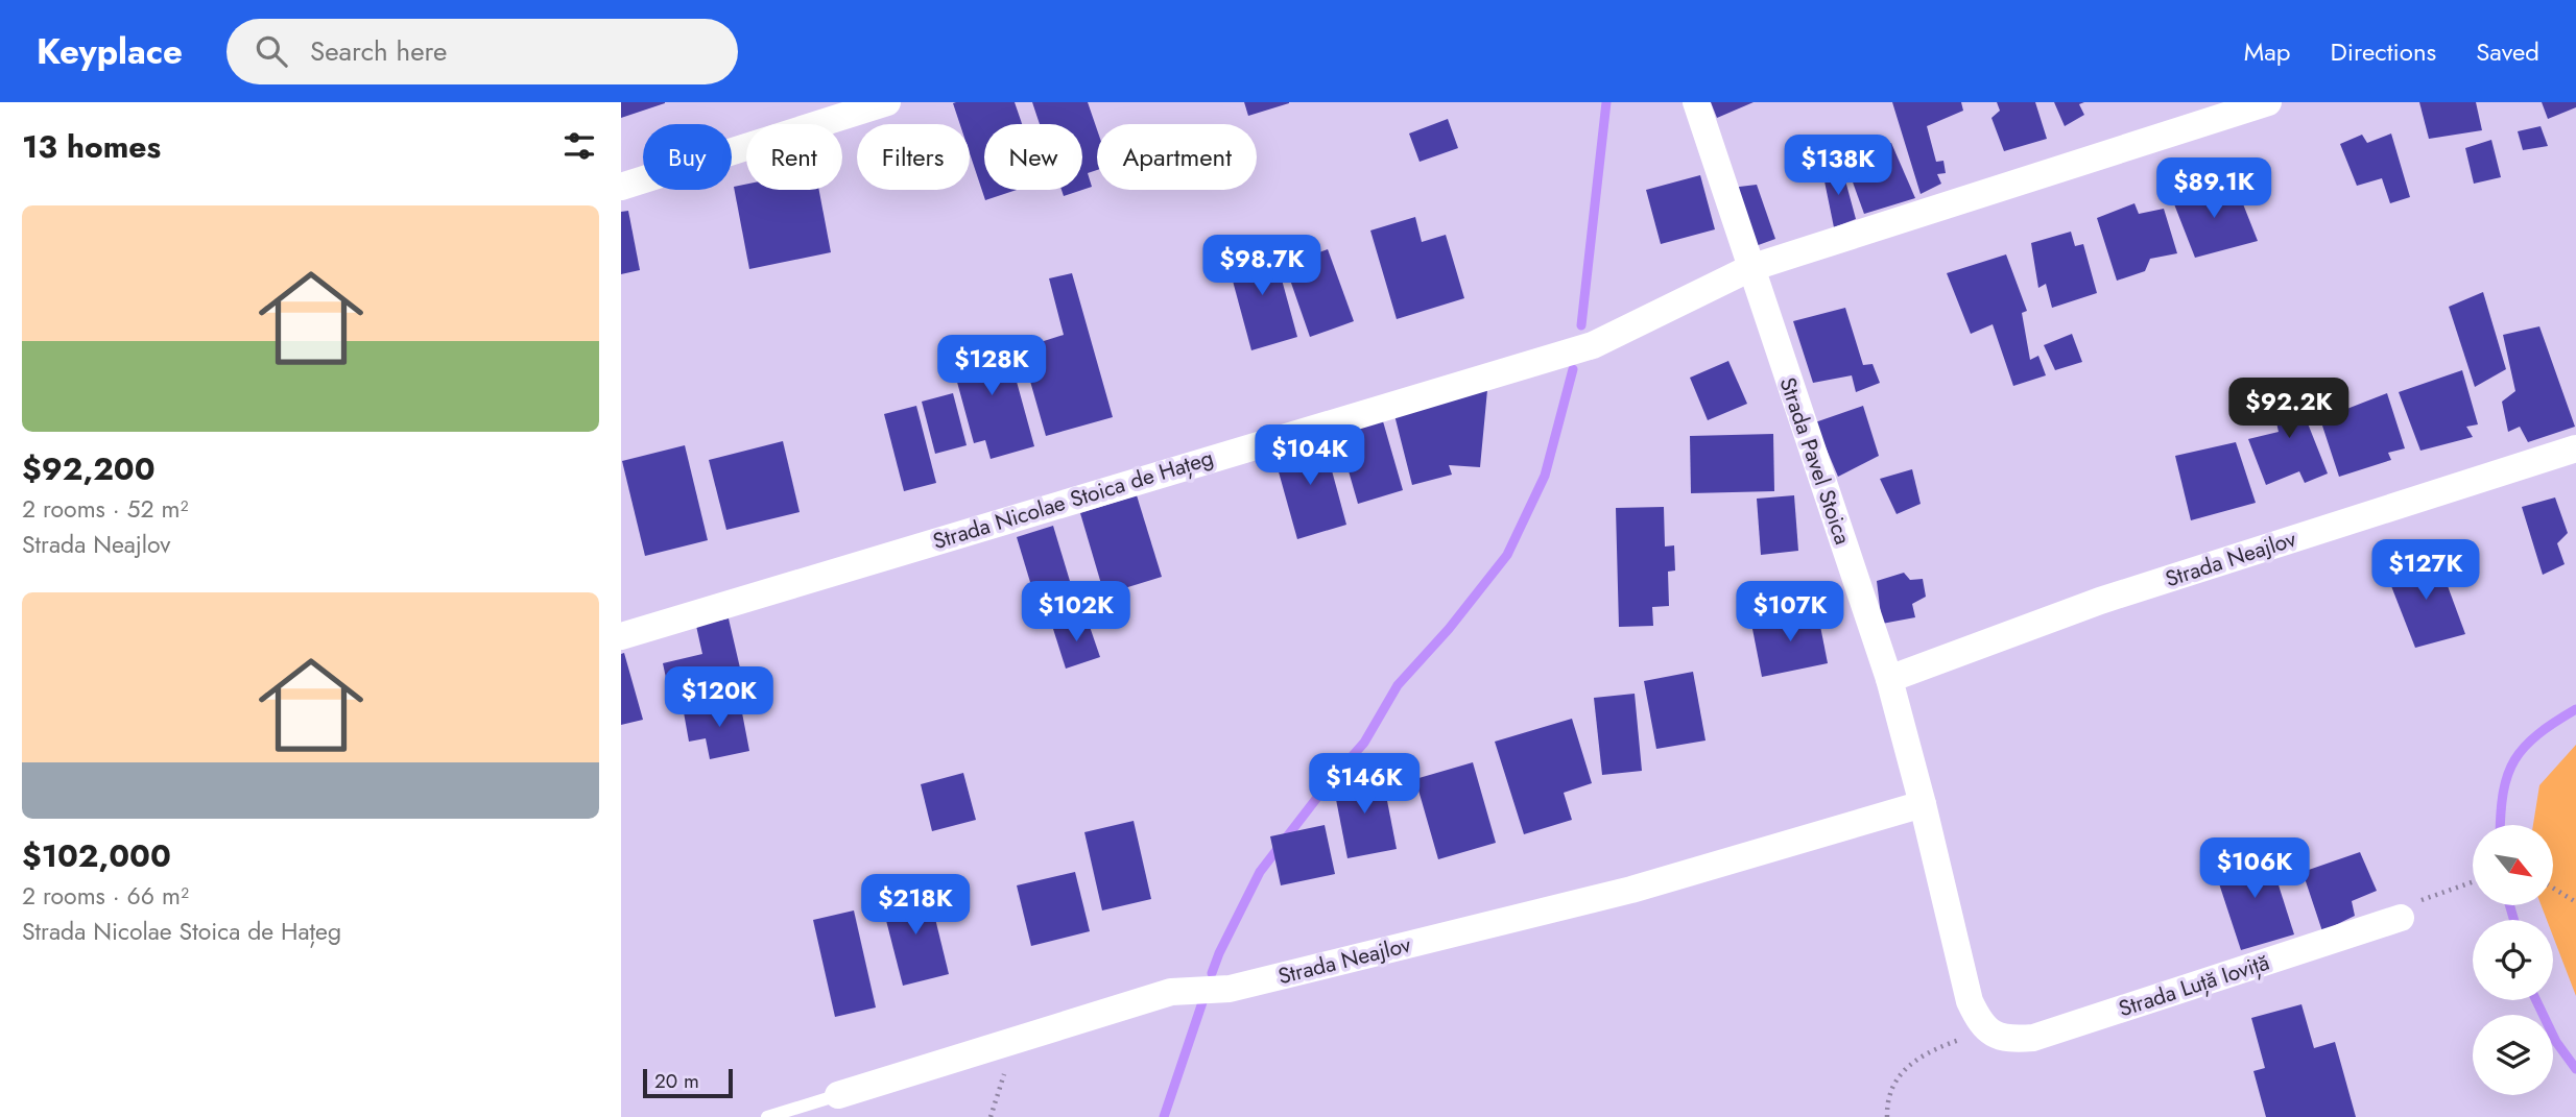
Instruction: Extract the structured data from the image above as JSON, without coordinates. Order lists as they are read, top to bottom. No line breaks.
{"streets":{"street":["Strada Pavel Stoica","Strada Nicolae Stoica de Hațeg","Strada Neajlov","Strada Luță Ioviță"]},"crossings":[["Strada Pavel Stoica","Strada Nicolae Stoica de Hațeg"],["Strada Pavel Stoica","Strada Neajlov"],["Strada Pavel Stoica","Strada Luță Ioviță"]],"scale_bar":"20 m","north":"bottom right","page":{"header":"Keyplace","search":"Search here","nav":["Map","Directions","Saved"],"heading":"13 homes","chip":["Buy","Rent","Filters","New","Apartment"],"price":["$138K","$89.1K","$98.7K","$128K","$92.2K","$104K","$127K","$102K","$107K","$120K","$146K","$106K","$218K"],"list":[{"name":"$92,200","note":"2 rooms · 52 m² · Strada Neajlov"},{"name":"$102,000","note":"2 rooms · 66 m² · Strada Nicolae Stoica de Hațeg"}],"scale":"20 m"}}
